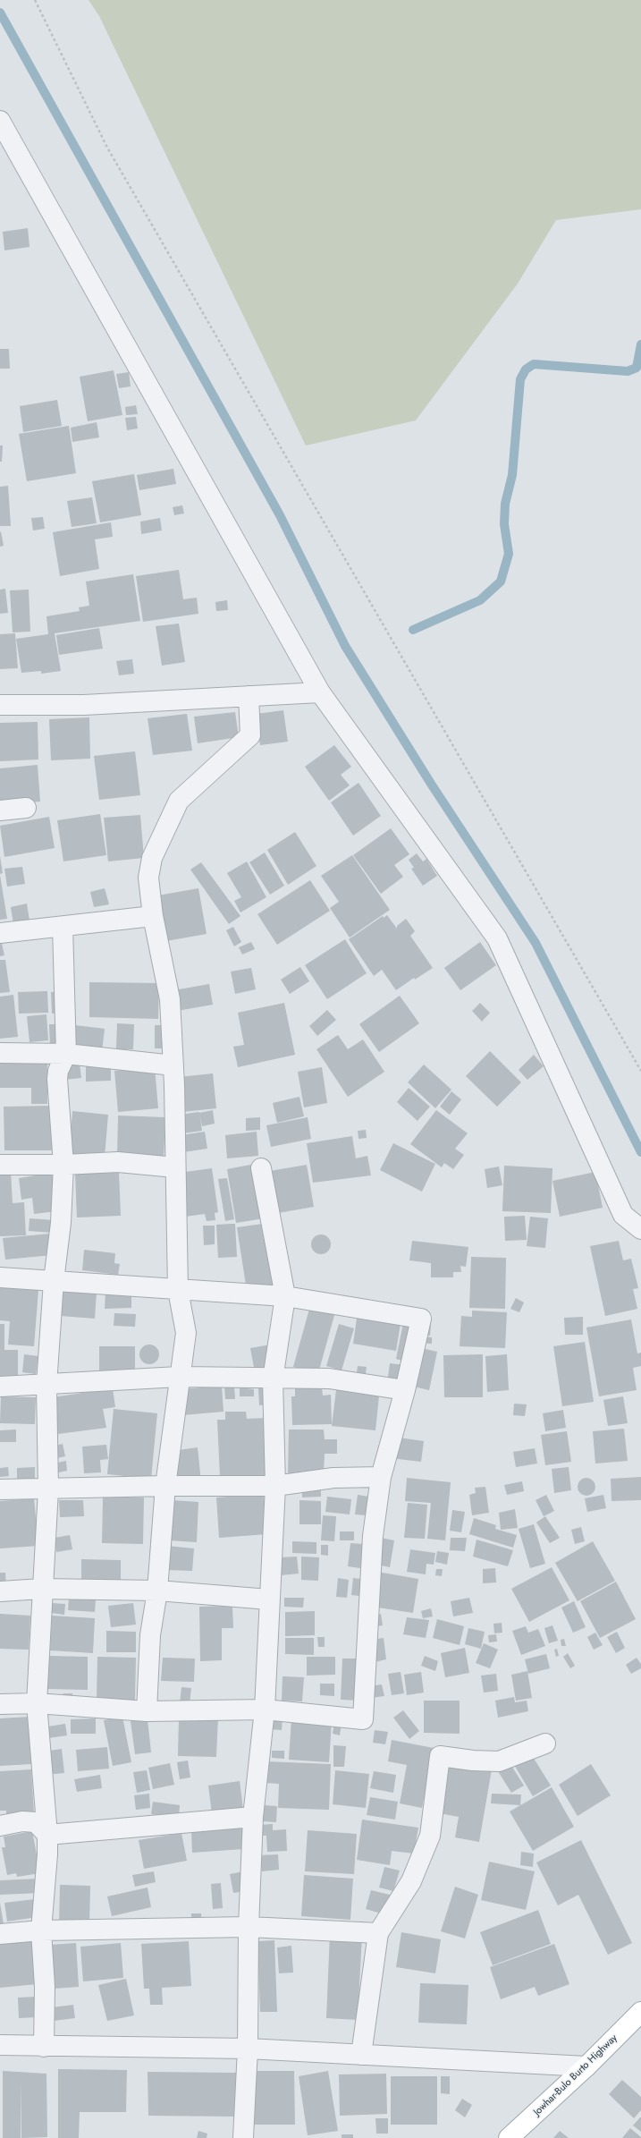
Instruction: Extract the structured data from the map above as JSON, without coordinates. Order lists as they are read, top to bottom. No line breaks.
{"streets":{"main road":["Jowhar-Bulo Burto Highway"]}}
